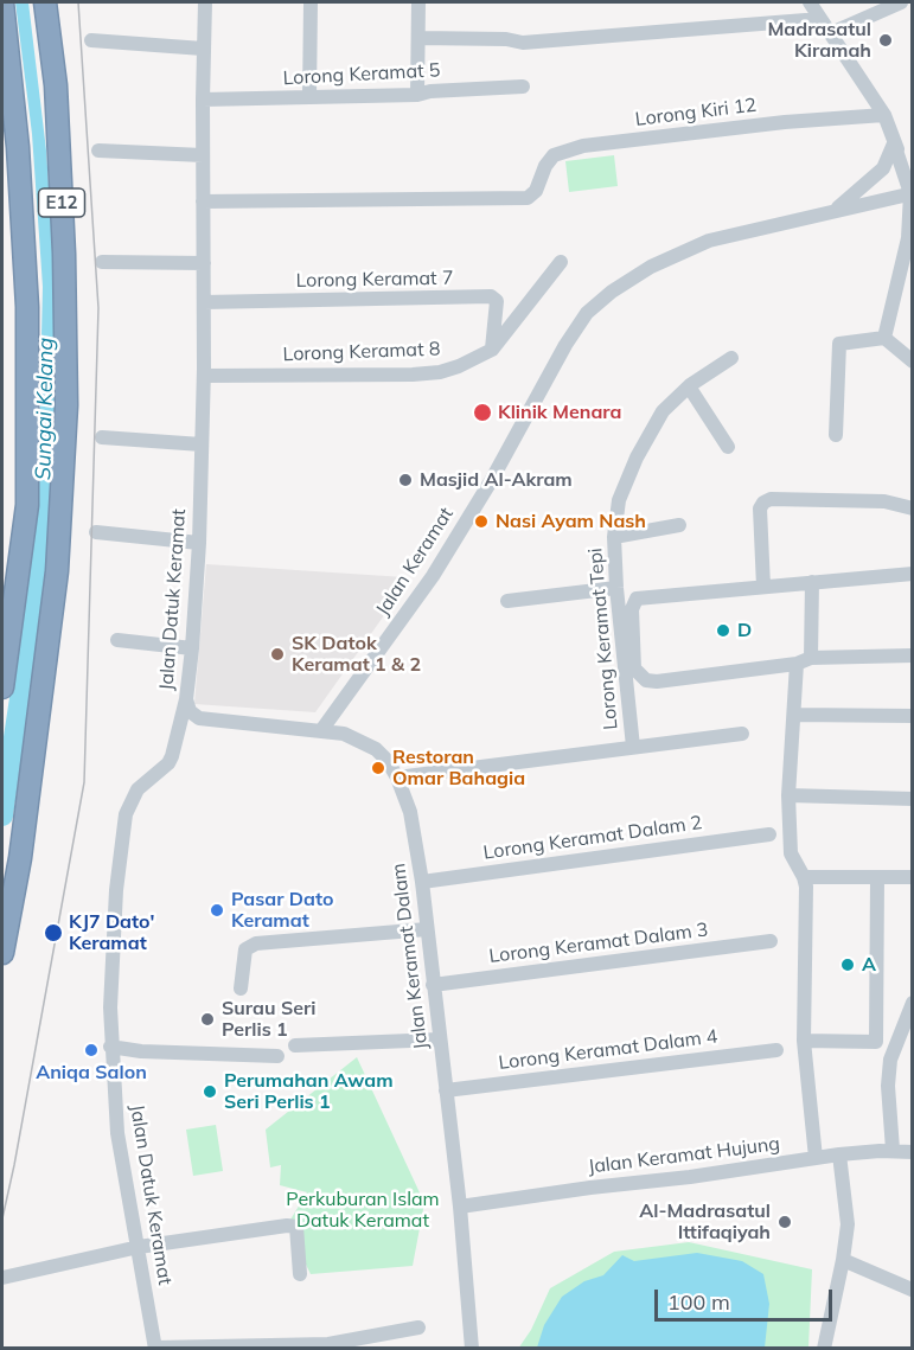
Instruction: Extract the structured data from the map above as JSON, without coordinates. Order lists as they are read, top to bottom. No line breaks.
{"streets":{"highway":["E12"],"street":["Lorong Keramat 5","Lorong Kiri 12","Lorong Keramat 7","Lorong Keramat 8","Jalan Keramat","Jalan Datuk Keramat","Lorong Keramat Tepi","Lorong Keramat Dalam 2","Lorong Keramat Dalam 3","Jalan Keramat Dalam","Lorong Keramat Dalam 4","Jalan Keramat Hujung"]},"crossings":[["Lorong Keramat 5","Jalan Datuk Keramat"],["Lorong Kiri 12","Jalan Datuk Keramat"],["Lorong Keramat 7","Lorong Keramat 8"],["Lorong Keramat 7","Jalan Datuk Keramat"],["Lorong Keramat 8","Jalan Datuk Keramat"],["Jalan Keramat","Jalan Keramat Dalam"],["Lorong Keramat Dalam 2","Jalan Keramat Dalam"],["Lorong Keramat Dalam 3","Jalan Keramat Dalam"],["Jalan Keramat Dalam","Lorong Keramat Dalam 4"],["Jalan Keramat Dalam","Jalan Keramat Hujung"]],"water":["Sungai Kelang"],"parks":["Perkuburan Islam Datuk Keramat"],"places":["Madrasatul Kiramah","Klinik Menara","Masjid Al-Akram","Nasi Ayam Nash","D","SK Datok Keramat 1 & 2","Restoran Omar Bahagia","Pasar Dato Keramat","KJ7 Dato' Keramat","A","Surau Seri Perlis 1","Aniqa Salon","Perumahan Awam Seri Perlis 1","Al-Madrasatul Ittifaqiyah"],"scale_bar":"100 m"}
